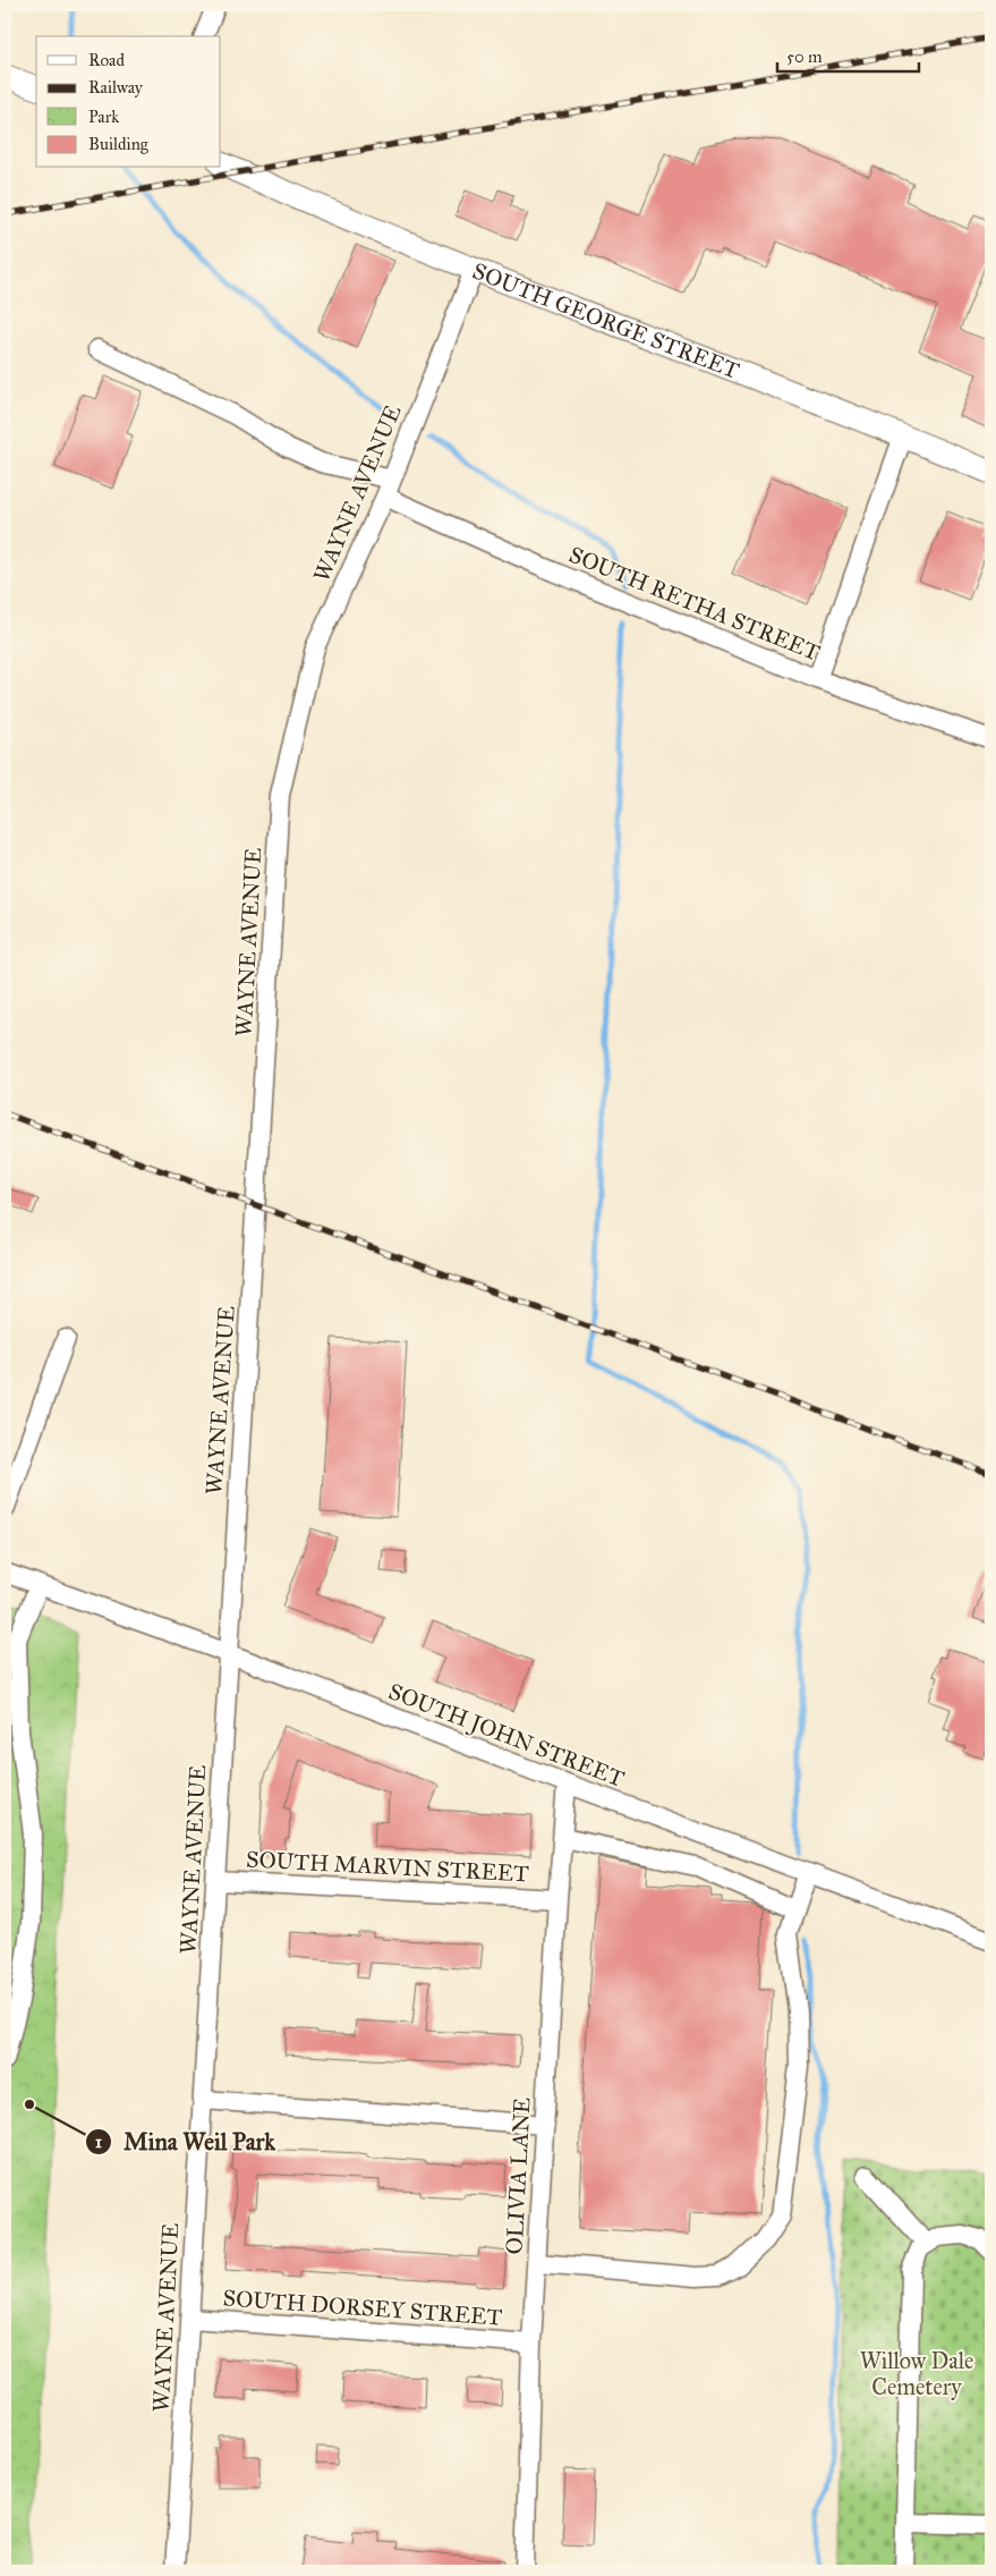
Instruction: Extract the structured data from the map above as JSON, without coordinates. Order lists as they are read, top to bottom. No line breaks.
{"streets":{"main road":["SOUTH GEORGE STREET"],"street":["WAYNE AVENUE","SOUTH RETHA STREET","SOUTH JOHN STREET","SOUTH MARVIN STREET","OLIVIA LANE","SOUTH DORSEY STREET"]},"crossings":[["SOUTH GEORGE STREET","WAYNE AVENUE"],["WAYNE AVENUE","SOUTH RETHA STREET"],["WAYNE AVENUE","SOUTH JOHN STREET"],["WAYNE AVENUE","SOUTH MARVIN STREET"],["WAYNE AVENUE","SOUTH DORSEY STREET"],["SOUTH JOHN STREET","OLIVIA LANE"],["SOUTH MARVIN STREET","OLIVIA LANE"],["OLIVIA LANE","SOUTH DORSEY STREET"]],"parks":["Willow Dale Cemetery"],"places":["Mina Weil Park"],"legend":["Road","Railway","Park","Building"],"scale_bar":"50 m"}
